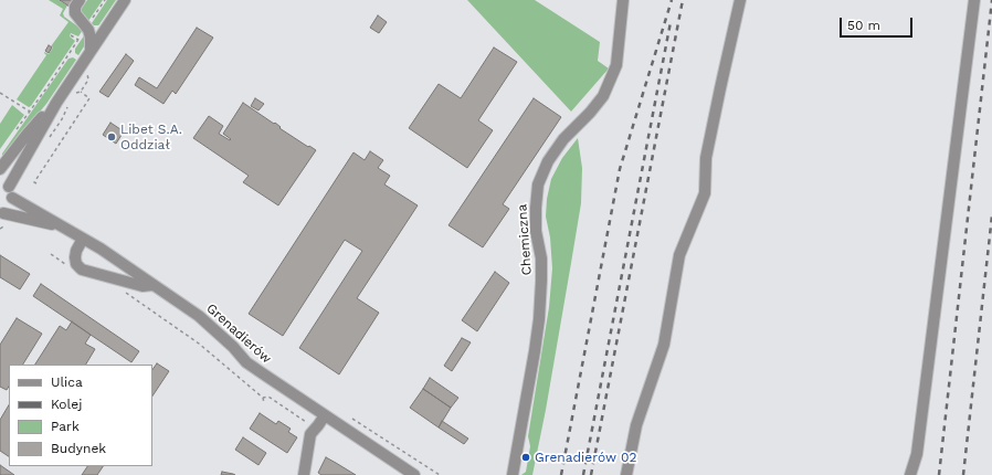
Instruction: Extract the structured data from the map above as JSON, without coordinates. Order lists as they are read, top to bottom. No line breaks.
{"streets":{"street":["Chemiczna","Grenadierów"]},"places":["Libet S.A. Oddział","Grenadierów 02"],"legend":["Ulica","Kolej","Park","Budynek"],"scale_bar":"50 m"}
